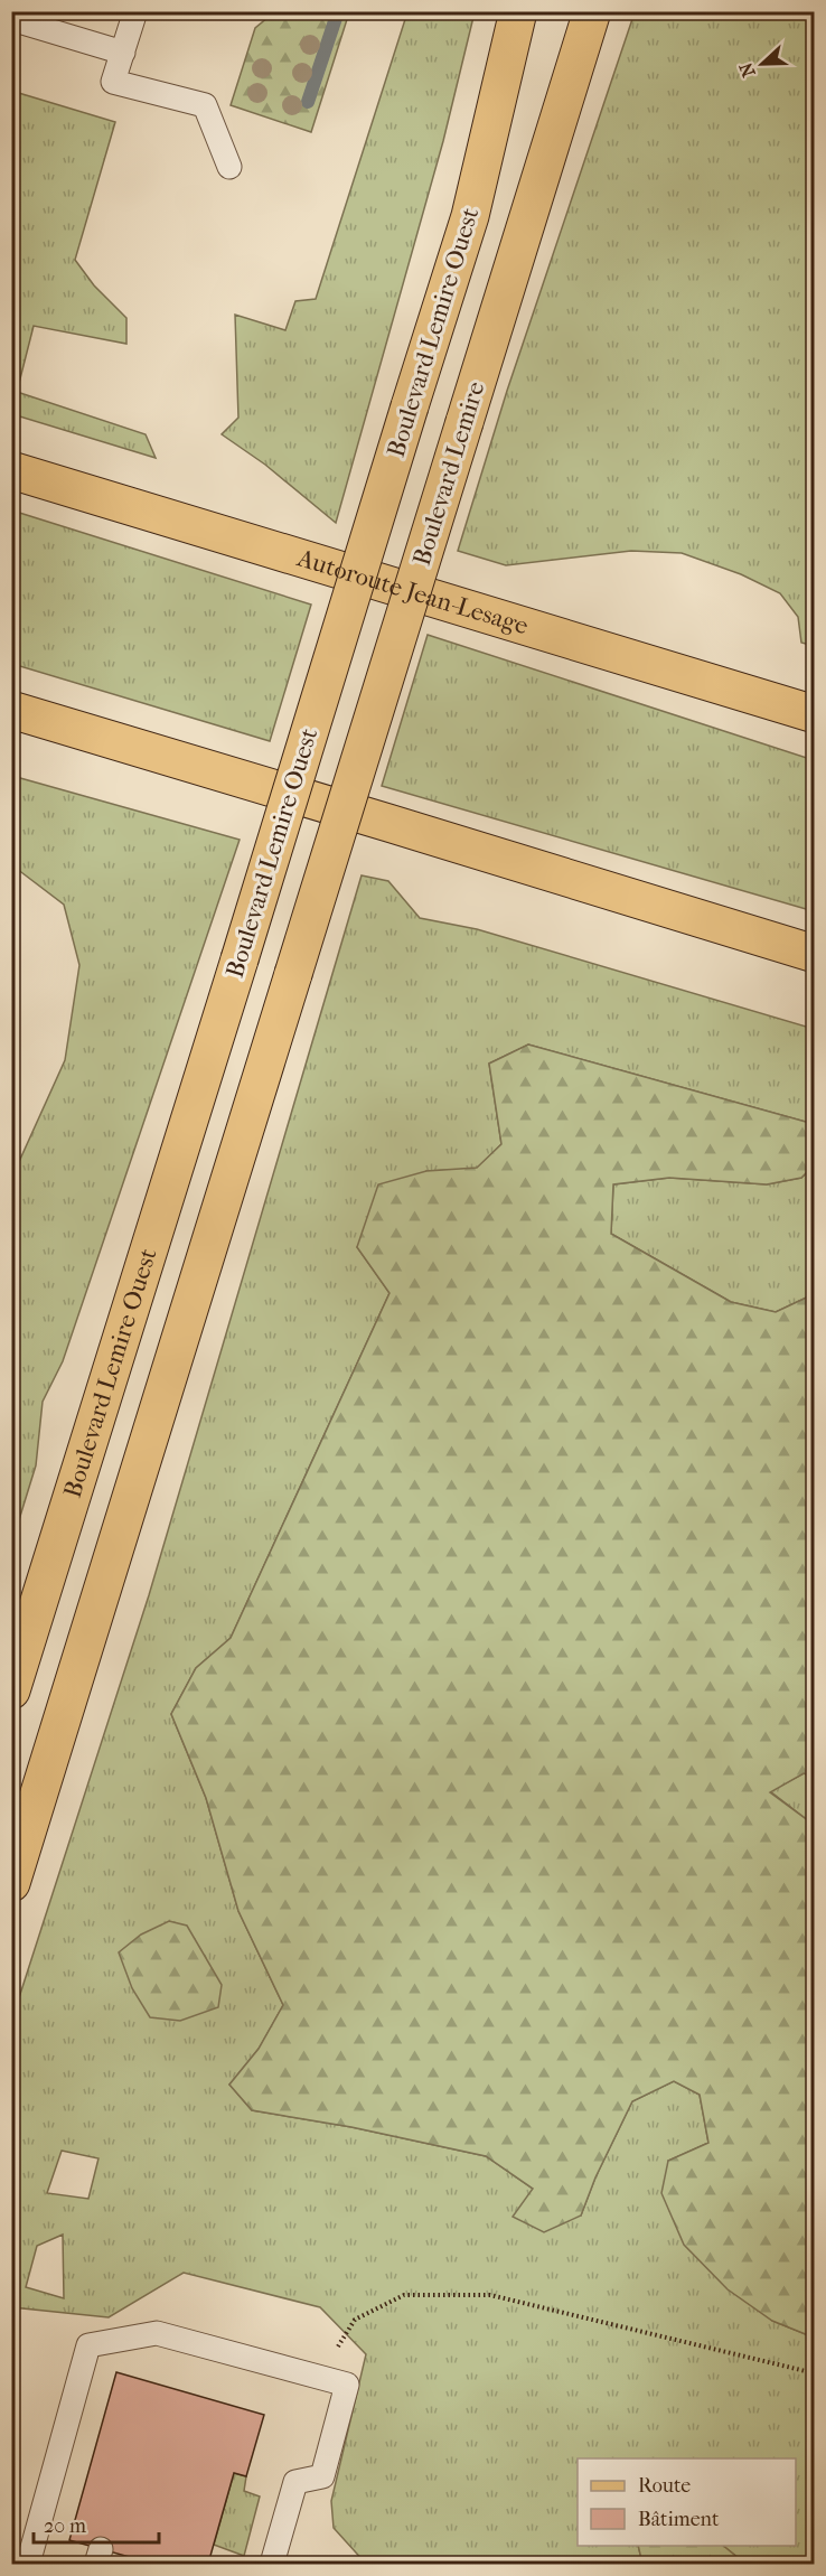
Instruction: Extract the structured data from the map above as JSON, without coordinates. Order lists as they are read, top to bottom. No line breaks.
{"streets":{"main road":["Boulevard Lemire Ouest","Boulevard Lemire","Autoroute Jean-Lesage"]},"legend":["Route","Bâtiment"],"scale_bar":"20 m","north":"left"}
